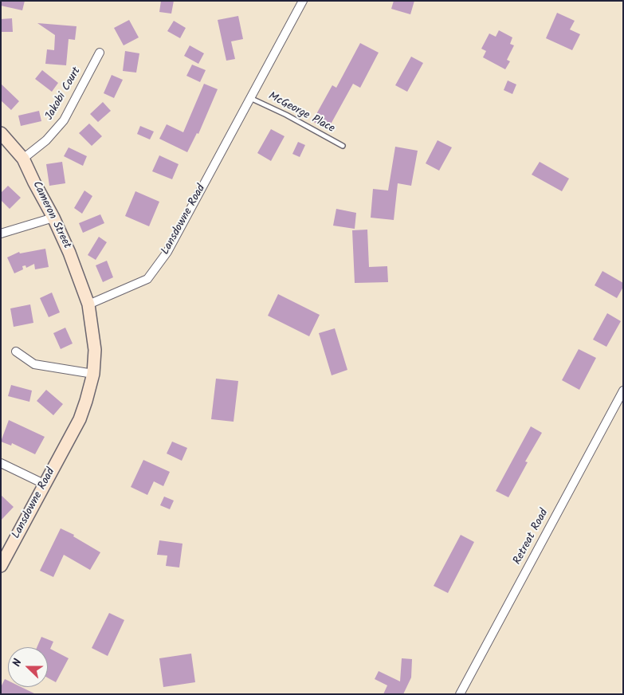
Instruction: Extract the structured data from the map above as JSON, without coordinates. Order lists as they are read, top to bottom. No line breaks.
{"streets":{"street":["Jakobi Court","Cameron Street","Lansdowne Road","Retreat Road"],"lane":["McGeorge Place"]},"crossings":[["Jakobi Court","Cameron Street"],["McGeorge Place","Lansdowne Road"],["Cameron Street","Lansdowne Road"]],"north":"left"}
